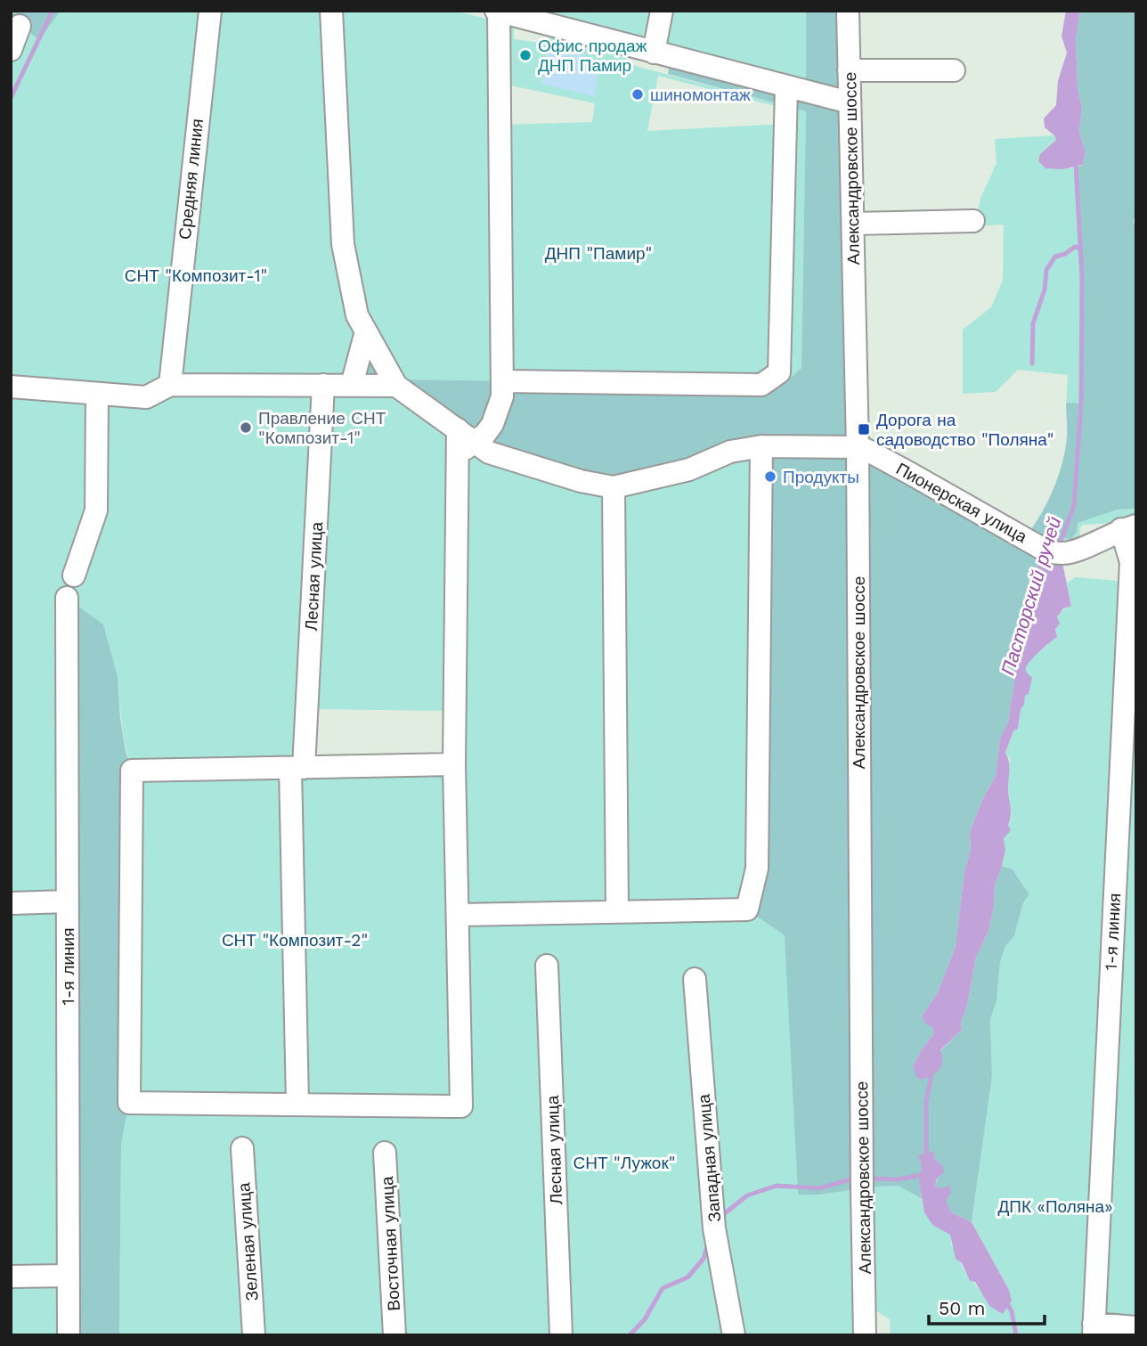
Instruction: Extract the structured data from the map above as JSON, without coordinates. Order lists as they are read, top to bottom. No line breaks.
{"streets":{"street":["Александровское шоссе","Средняя линия","Пионерская улица","Лесная улица","1-я линия","Западная улица","Зеленая улица","Восточная улица"]},"crossings":[["Александровское шоссе","Пионерская улица"],["Пионерская улица","1-я линия"]],"water":["Пасторский ручей"],"parks":["ДНП \"Памир\"","СНТ \"Композит-1\"","СНТ \"Композит-2\"","СНТ \"Лужок\"","ДПК «Поляна»"],"places":{"other":["Офис продаж ДНП Памир","шиномонтаж","Правление СНТ \"Композит-1\"","Продукты"],"transit":["Дорога на садоводство \"Поляна\""]},"scale_bar":"50 m"}
